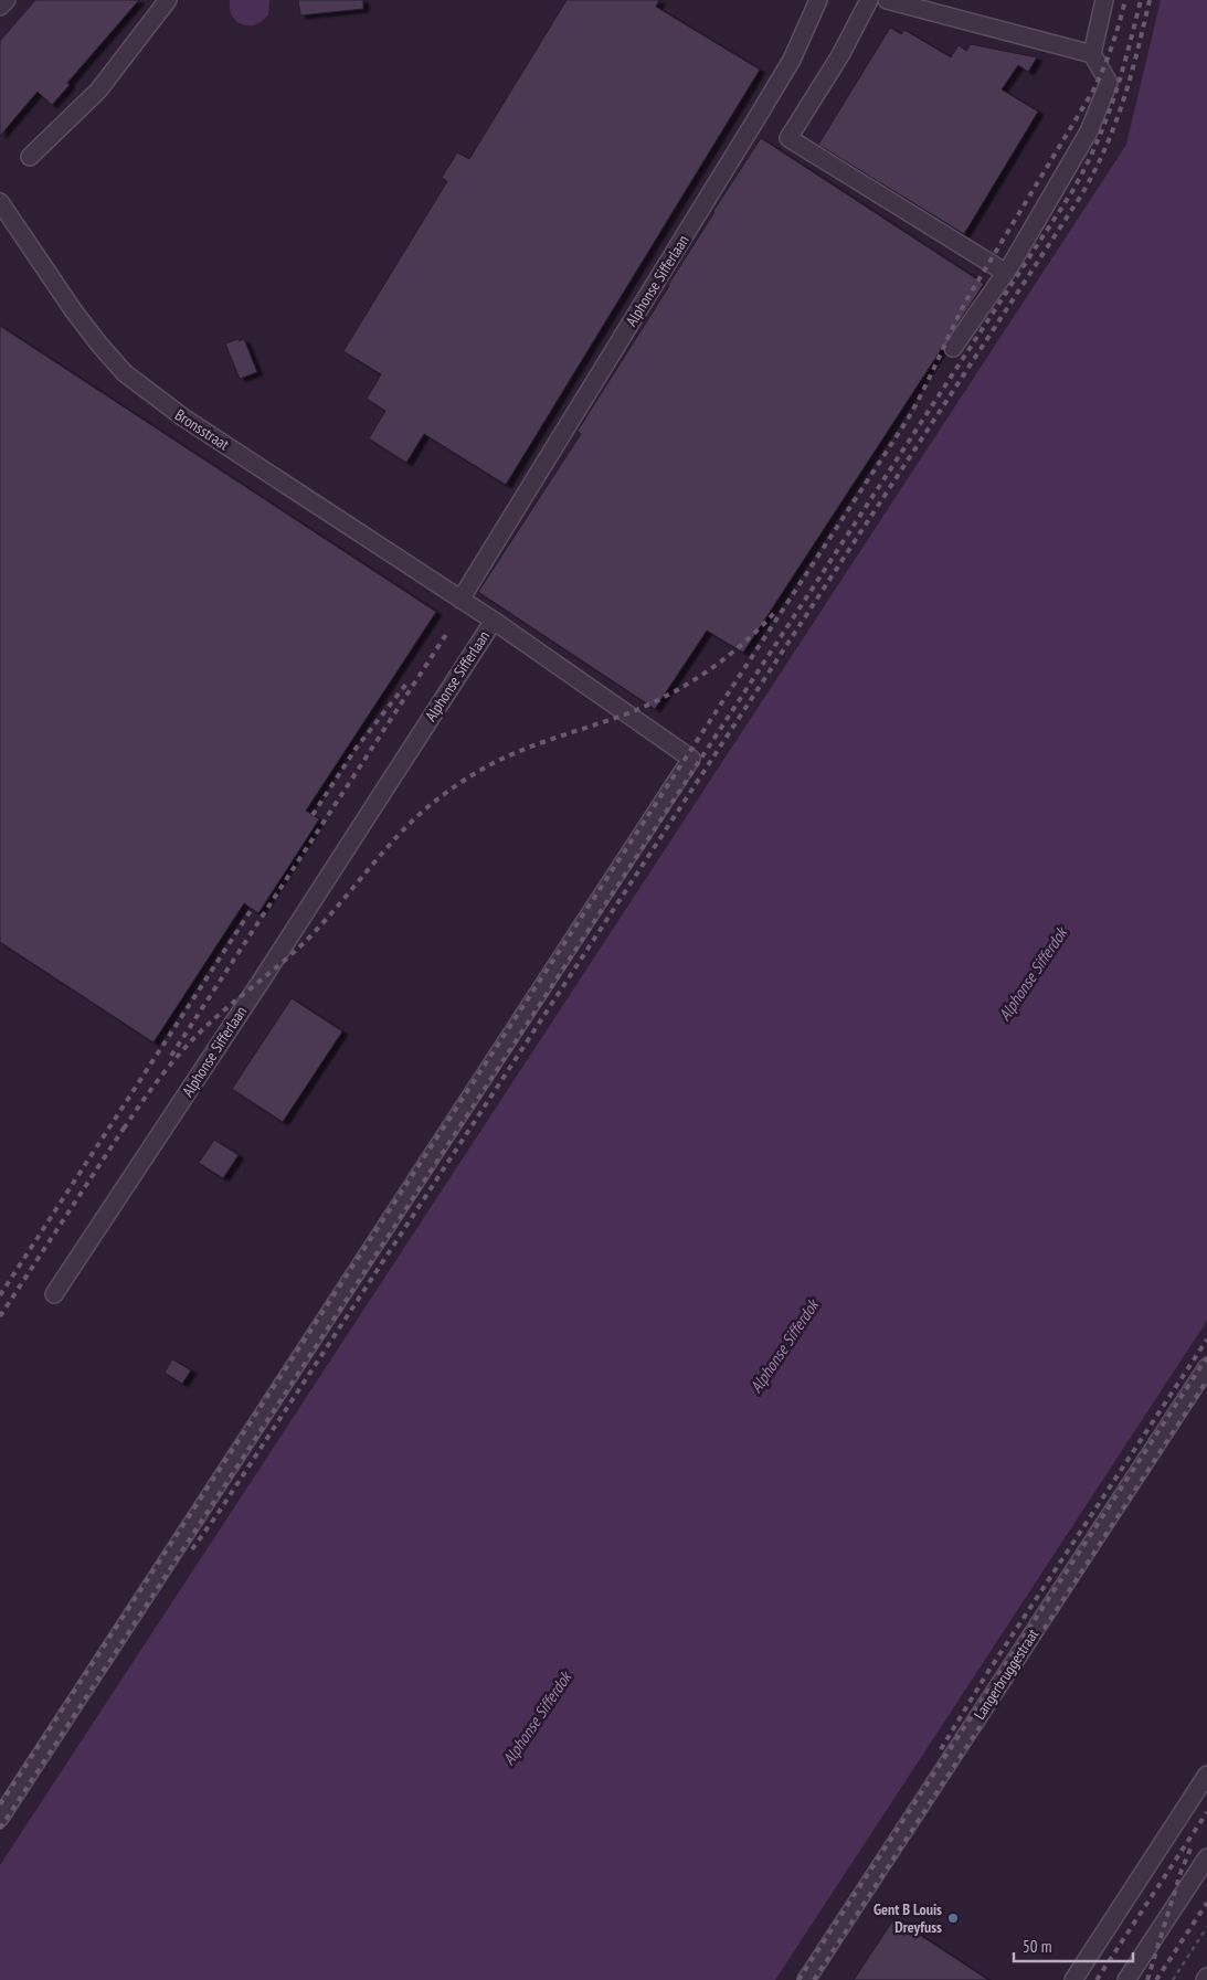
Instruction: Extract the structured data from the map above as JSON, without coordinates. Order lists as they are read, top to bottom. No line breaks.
{"streets":{"street":["Alphonse Sifferlaan","Bronsstraat","Langerbruggestraat"]},"crossings":[["Alphonse Sifferlaan","Bronsstraat"]],"water":["Alphonse Sifferdok"],"places":["Gent B Louis Dreyfuss"],"scale_bar":"50 m"}
